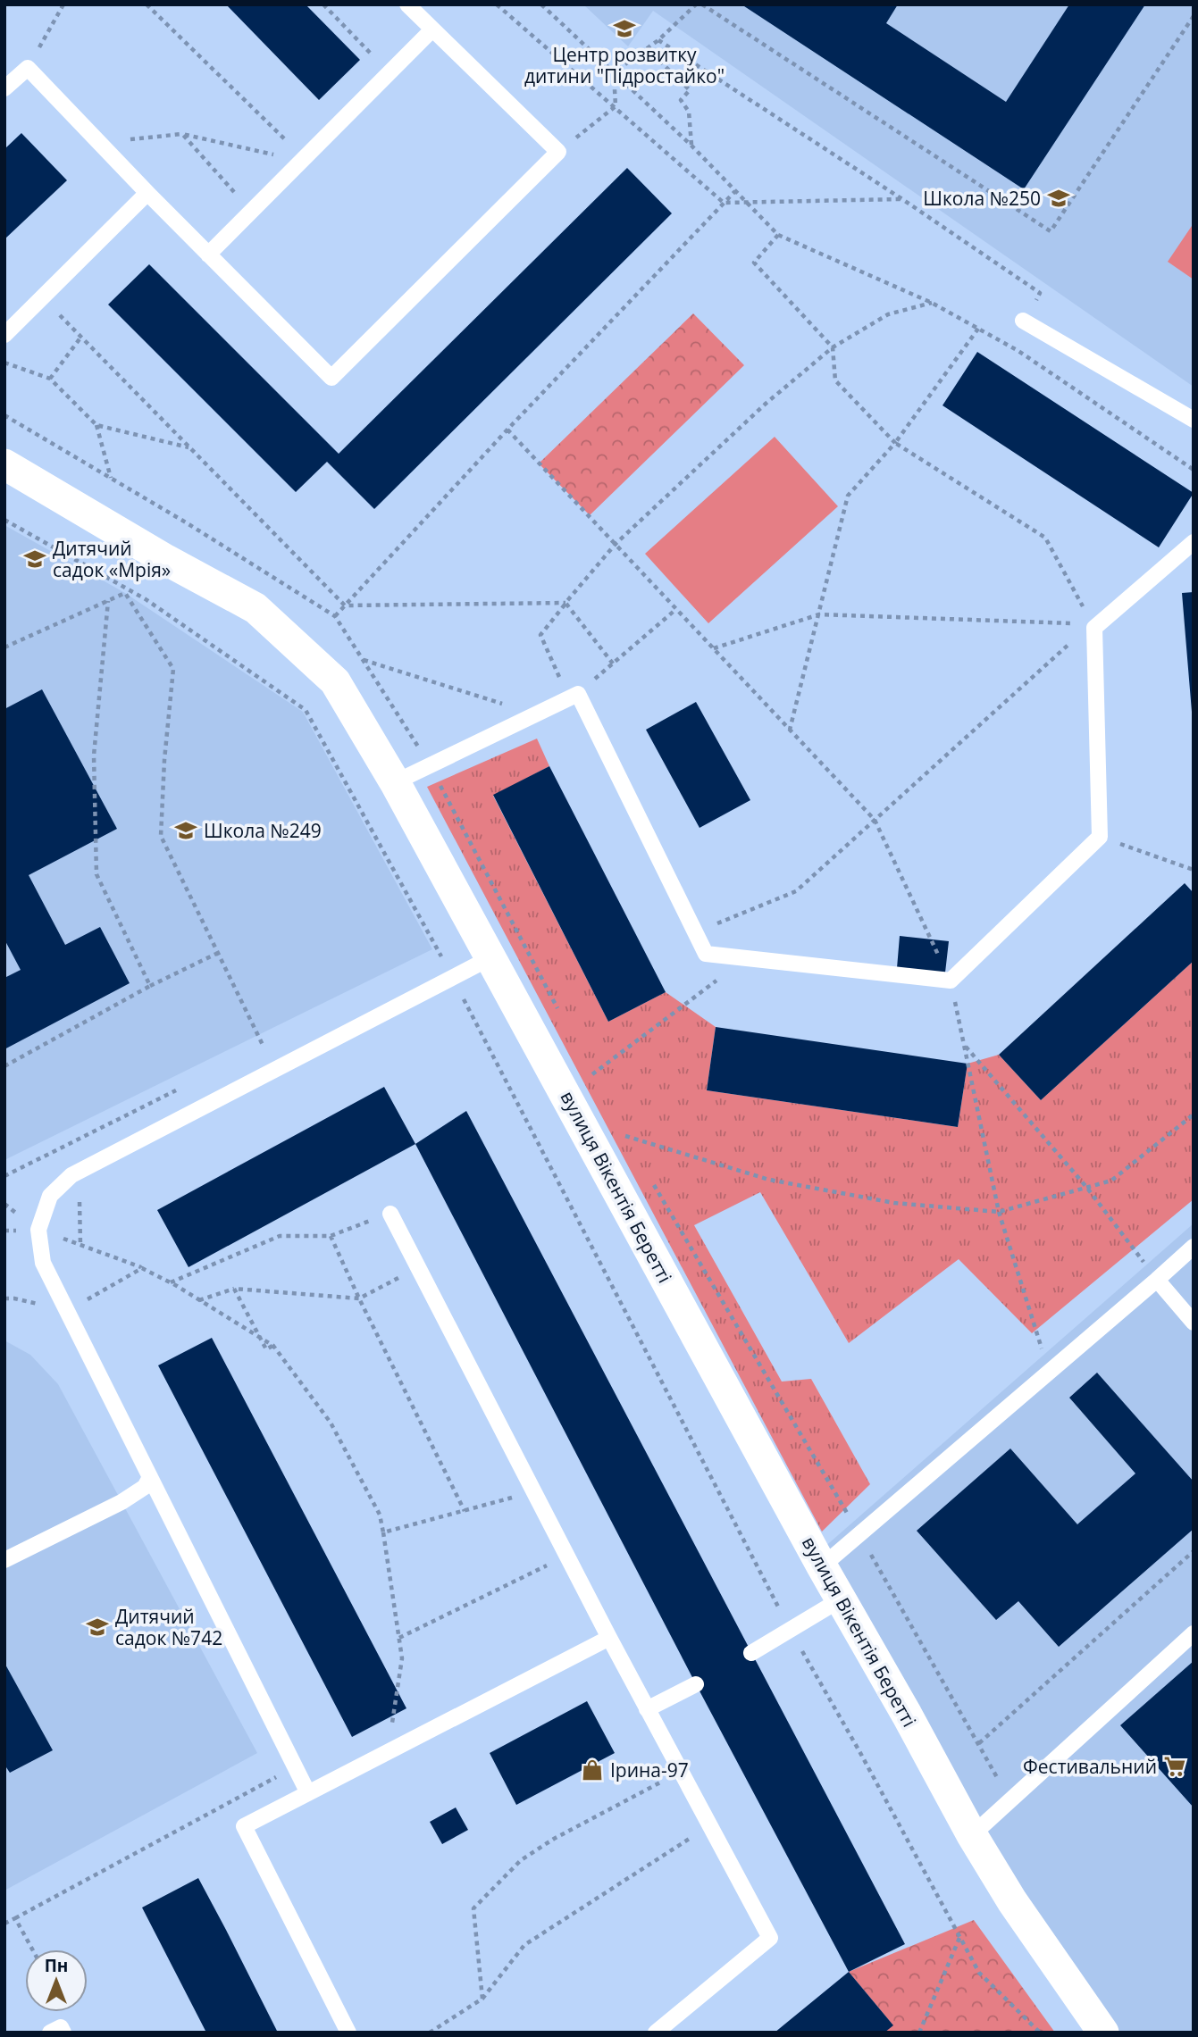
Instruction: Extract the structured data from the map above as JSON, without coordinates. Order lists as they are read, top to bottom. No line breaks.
{"streets":{"street":["вулиця Вікентія Беретті"]},"places":{"school or university":["Центр розвитку дитини \"Підростайко\"","Школа №250","Дитячий садок «Мрія»","Школа №249","Дитячий садок №742"],"supermarket":["Фестивальний"],"shop":["Ірина-97"]},"north":"top"}
